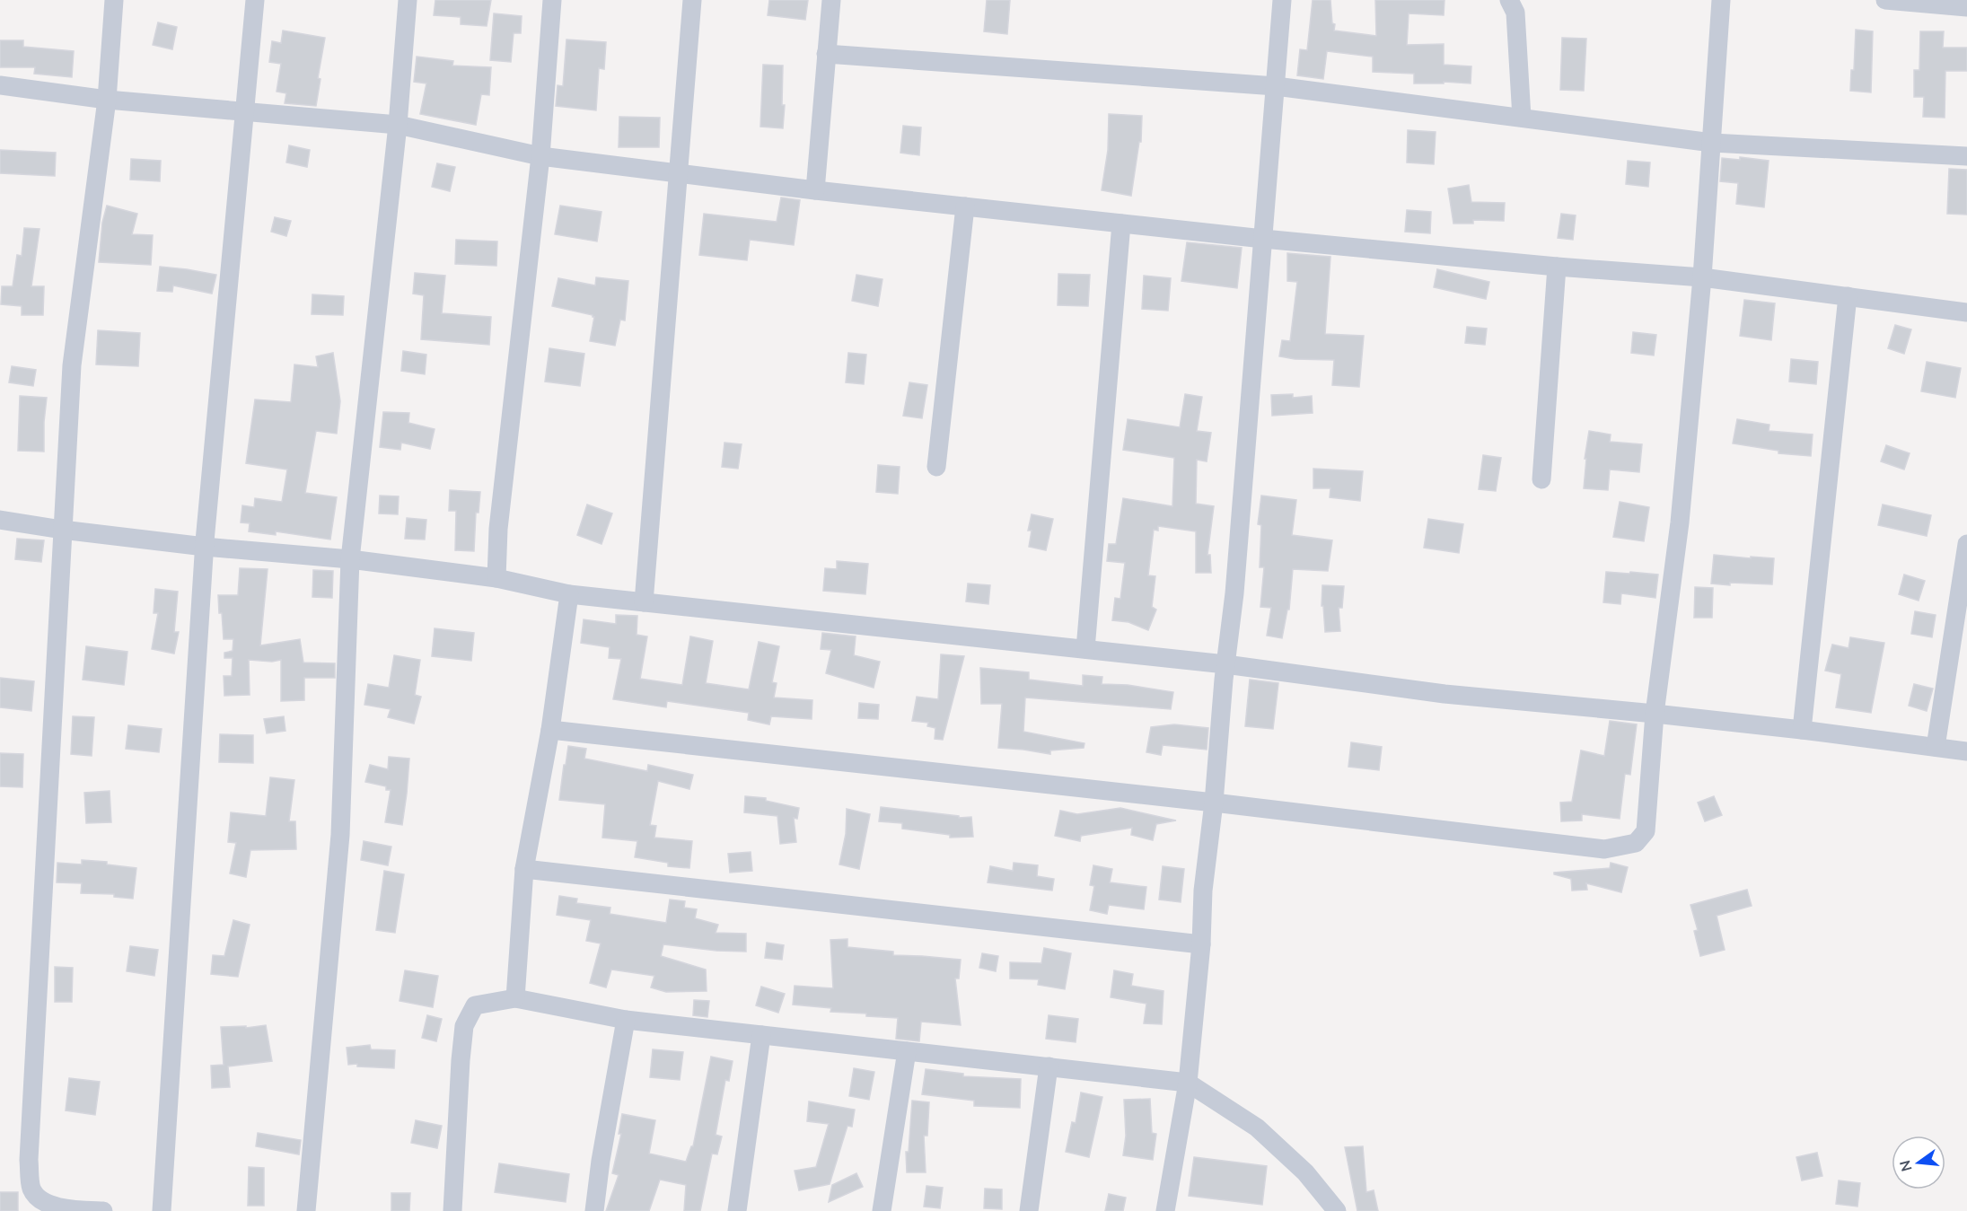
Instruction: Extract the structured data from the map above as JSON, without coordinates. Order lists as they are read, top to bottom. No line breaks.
{"north":"left"}
